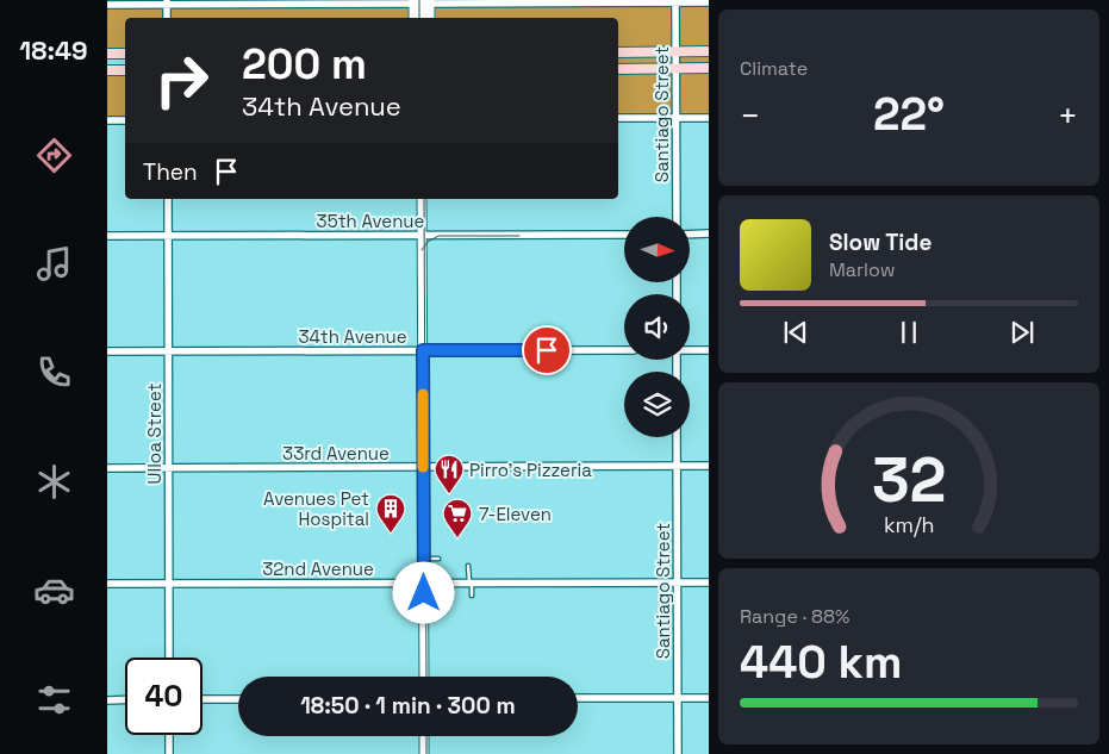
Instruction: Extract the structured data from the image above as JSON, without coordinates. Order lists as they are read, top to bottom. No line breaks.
{"streets":{"street":["Santiago Street","35th Avenue","34th Avenue","Ulloa Street","33rd Avenue","32nd Avenue"]},"crossings":[["Santiago Street","33rd Avenue"],["Santiago Street","32nd Avenue"],["35th Avenue","Ulloa Street"],["34th Avenue","Ulloa Street"],["Ulloa Street","33rd Avenue"],["Ulloa Street","32nd Avenue"]],"places":{"restaurant":["Pirro's Pizzeria"],"building":["Avenues Pet Hospital"],"supermarket":["7-Eleven"]},"north":"right","page":{"tabs":"18:49","tile":["Climate",["Range · 88%","440 km"]],"turn":["200 m","34th Avenue"],"heat":["−","22°","+"],"then":"Then","song":["Slow Tide","Marlow"],"limit":"40","trip":"18:50 · 1 min · 300 m","gauge":["32","km/h"]}}
